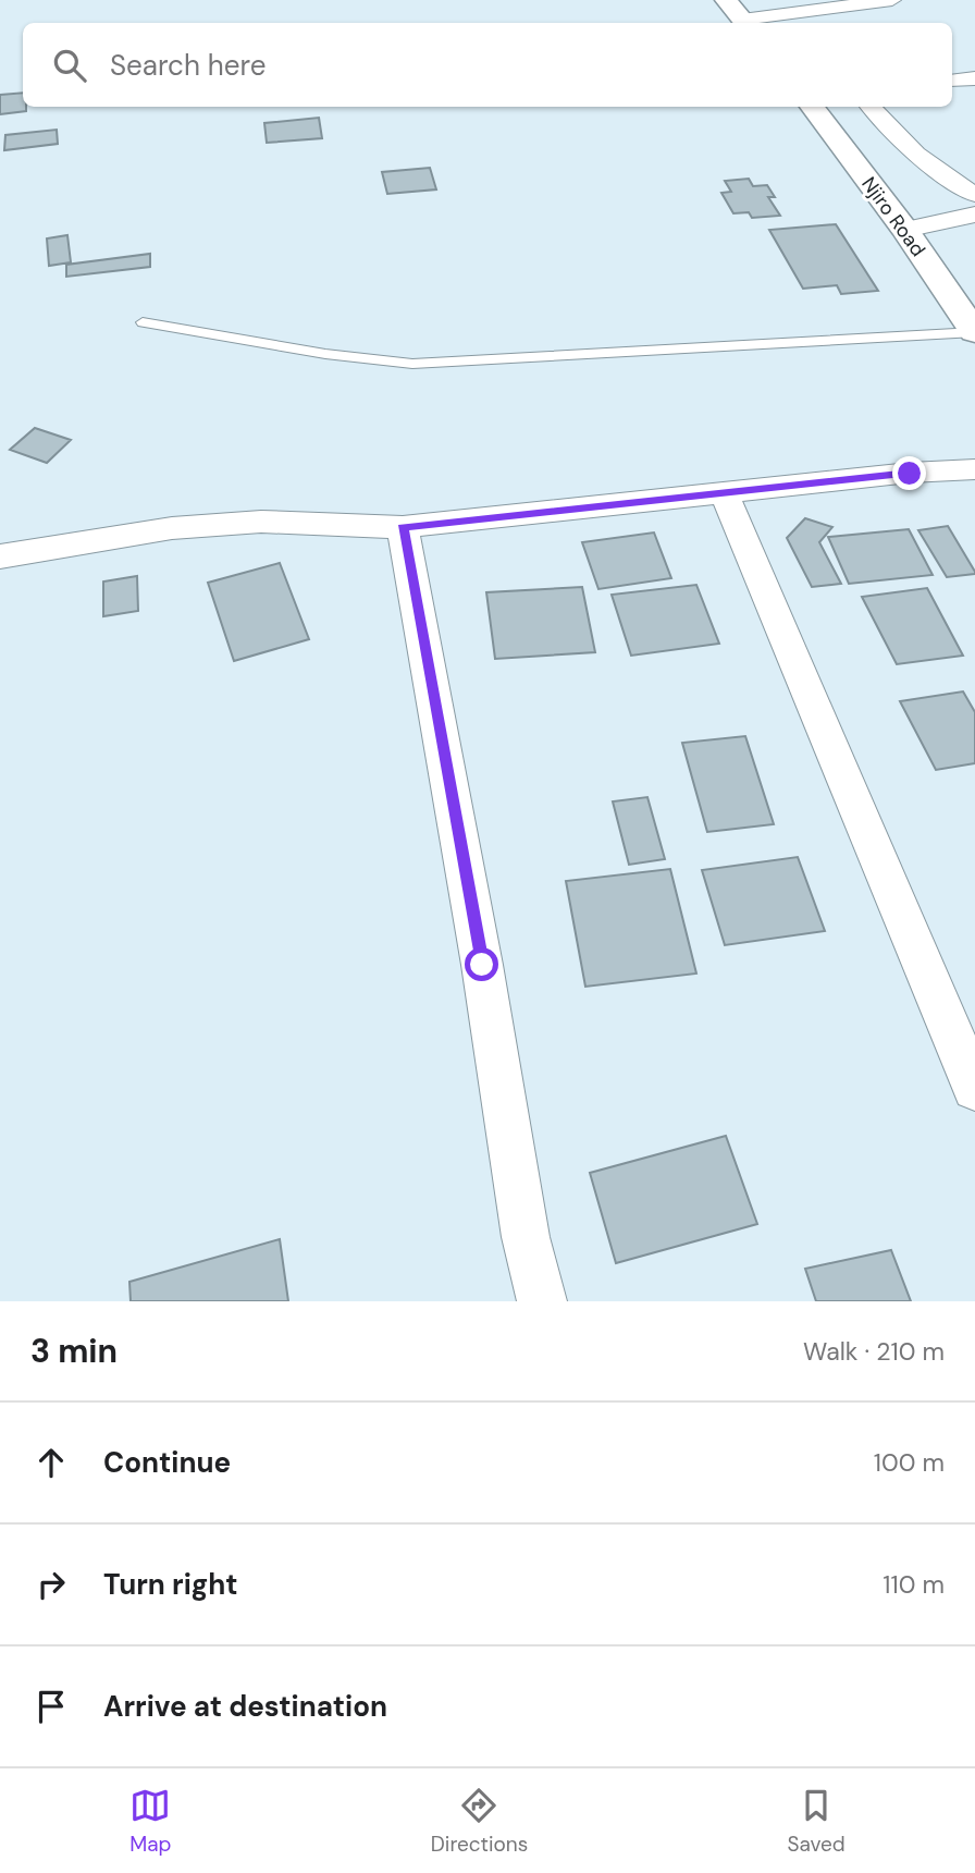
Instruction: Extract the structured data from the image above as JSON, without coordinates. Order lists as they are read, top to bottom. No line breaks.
{"streets":{"street":["Njiro Road"]},"page":{"search":"Search here","heading":["3 min","Walk · 210 m"],"list":[["Continue","100 m"],["Turn right","110 m"],"Arrive at destination"],"nav":["Map","Directions","Saved"]}}
